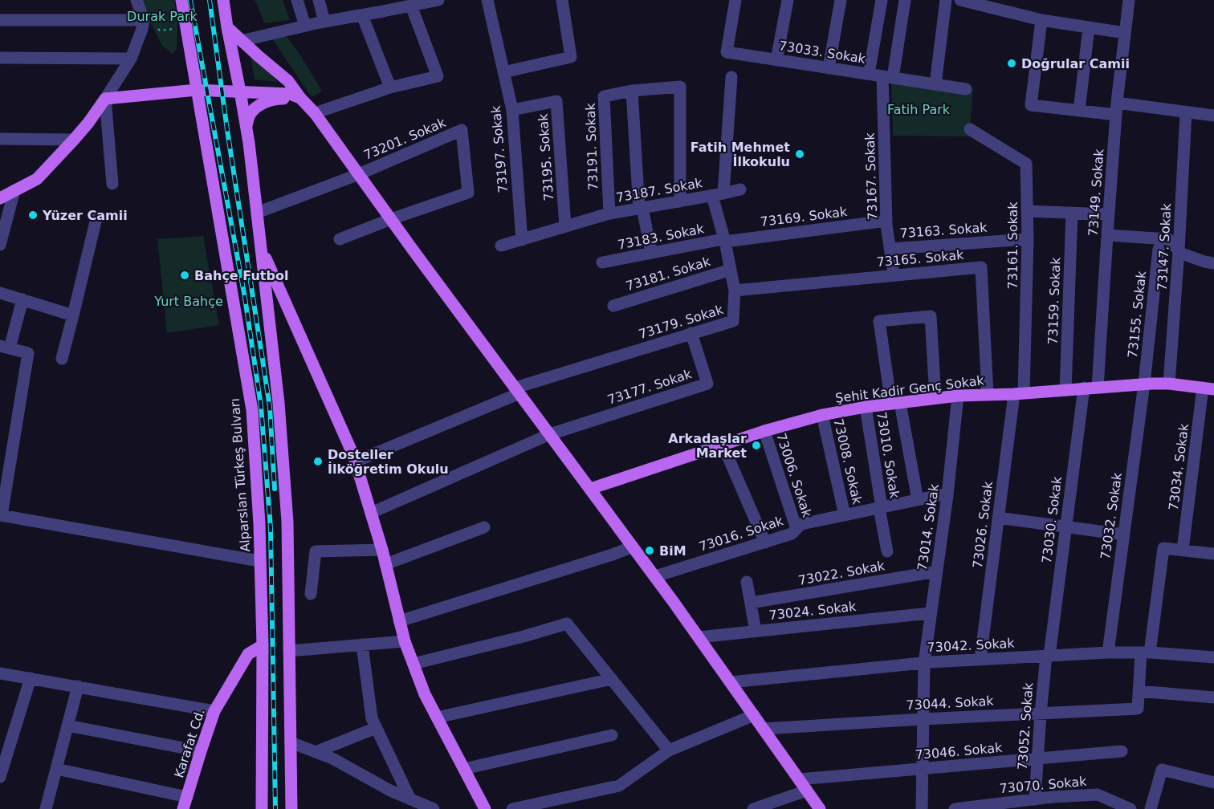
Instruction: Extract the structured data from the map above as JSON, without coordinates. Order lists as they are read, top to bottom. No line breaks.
{"streets":{"main road":["Şehit Kadir Genç Sokak","Alparslan Türkeş Bulvarı","Karafat Cd."],"street":["73033. Sokak","73201. Sokak","73191. Sokak","73197. Sokak","73195. Sokak","73167. Sokak","73187. Sokak","73149. Sokak","73169. Sokak","73163. Sokak","73183. Sokak","73161. Sokak","73147. Sokak","73165. Sokak","73181. Sokak","73159. Sokak","73155. Sokak","73179. Sokak","73177. Sokak","73010. Sokak","73008. Sokak","73034. Sokak","73006. Sokak","73032. Sokak","73030. Sokak","73026. Sokak","73014. Sokak","73016. Sokak","73022. Sokak","73024. Sokak","73042. Sokak","73044. Sokak","73052. Sokak","73046. Sokak","73070. Sokak"]},"crossings":[["73033. Sokak","73167. Sokak"],["73191. Sokak","73187. Sokak"],["73197. Sokak","73195. Sokak"],["73197. Sokak","73187. Sokak"],["73195. Sokak","73187. Sokak"],["73167. Sokak","73169. Sokak"],["73167. Sokak","73163. Sokak"],["73167. Sokak","73165. Sokak"],["73187. Sokak","73179. Sokak"],["73149. Sokak","Şehit Kadir Genç Sokak"],["73169. Sokak","73183. Sokak"],["73169. Sokak","73179. Sokak"],["73163. Sokak","73161. Sokak"],["73183. Sokak","73179. Sokak"],["73161. Sokak","Şehit Kadir Genç Sokak"],["73161. Sokak","73026. Sokak"],["73147. Sokak","Şehit Kadir Genç Sokak"],["73165. Sokak","73179. Sokak"],["73165. Sokak","Şehit Kadir Genç Sokak"],["73181. Sokak","73179. Sokak"],["73159. Sokak","Şehit Kadir Genç Sokak"],["73155. Sokak","Şehit Kadir Genç Sokak"],["73155. Sokak","73032. Sokak"],["73179. Sokak","73177. Sokak"],["Şehit Kadir Genç Sokak","73010. Sokak"],["Şehit Kadir Genç Sokak","73008. Sokak"],["Şehit Kadir Genç Sokak","73034. Sokak"],["Şehit Kadir Genç Sokak","73006. Sokak"],["Şehit Kadir Genç Sokak","73032. Sokak"],["Şehit Kadir Genç Sokak","73030. Sokak"],["Şehit Kadir Genç Sokak","73026. Sokak"],["Şehit Kadir Genç Sokak","73014. Sokak"],["73010. Sokak","73016. Sokak"],["73008. Sokak","73016. Sokak"],["Alparslan Türkeş Bulvarı","Karafat Cd."],["73006. Sokak","73016. Sokak"],["73032. Sokak","73042. Sokak"],["73030. Sokak","73042. Sokak"],["73030. Sokak","73052. Sokak"],["73026. Sokak","73042. Sokak"],["73014. Sokak","73016. Sokak"],["73014. Sokak","73022. Sokak"],["73014. Sokak","73024. Sokak"],["73014. Sokak","73042. Sokak"],["73014. Sokak","73044. Sokak"],["73014. Sokak","73046. Sokak"],["73042. Sokak","73052. Sokak"],["73044. Sokak","73052. Sokak"],["73052. Sokak","73046. Sokak"],["73052. Sokak","73070. Sokak"]],"parks":["Durak Park","Fatih Park","Yurt Bahçe"],"places":["Doğrular Camii","Fatih Mehmet İlkokulu","Yüzer Camii","Bahçe Futbol","Arkadaşlar Market","Dosteller İlköğretim Okulu","BiM"]}
